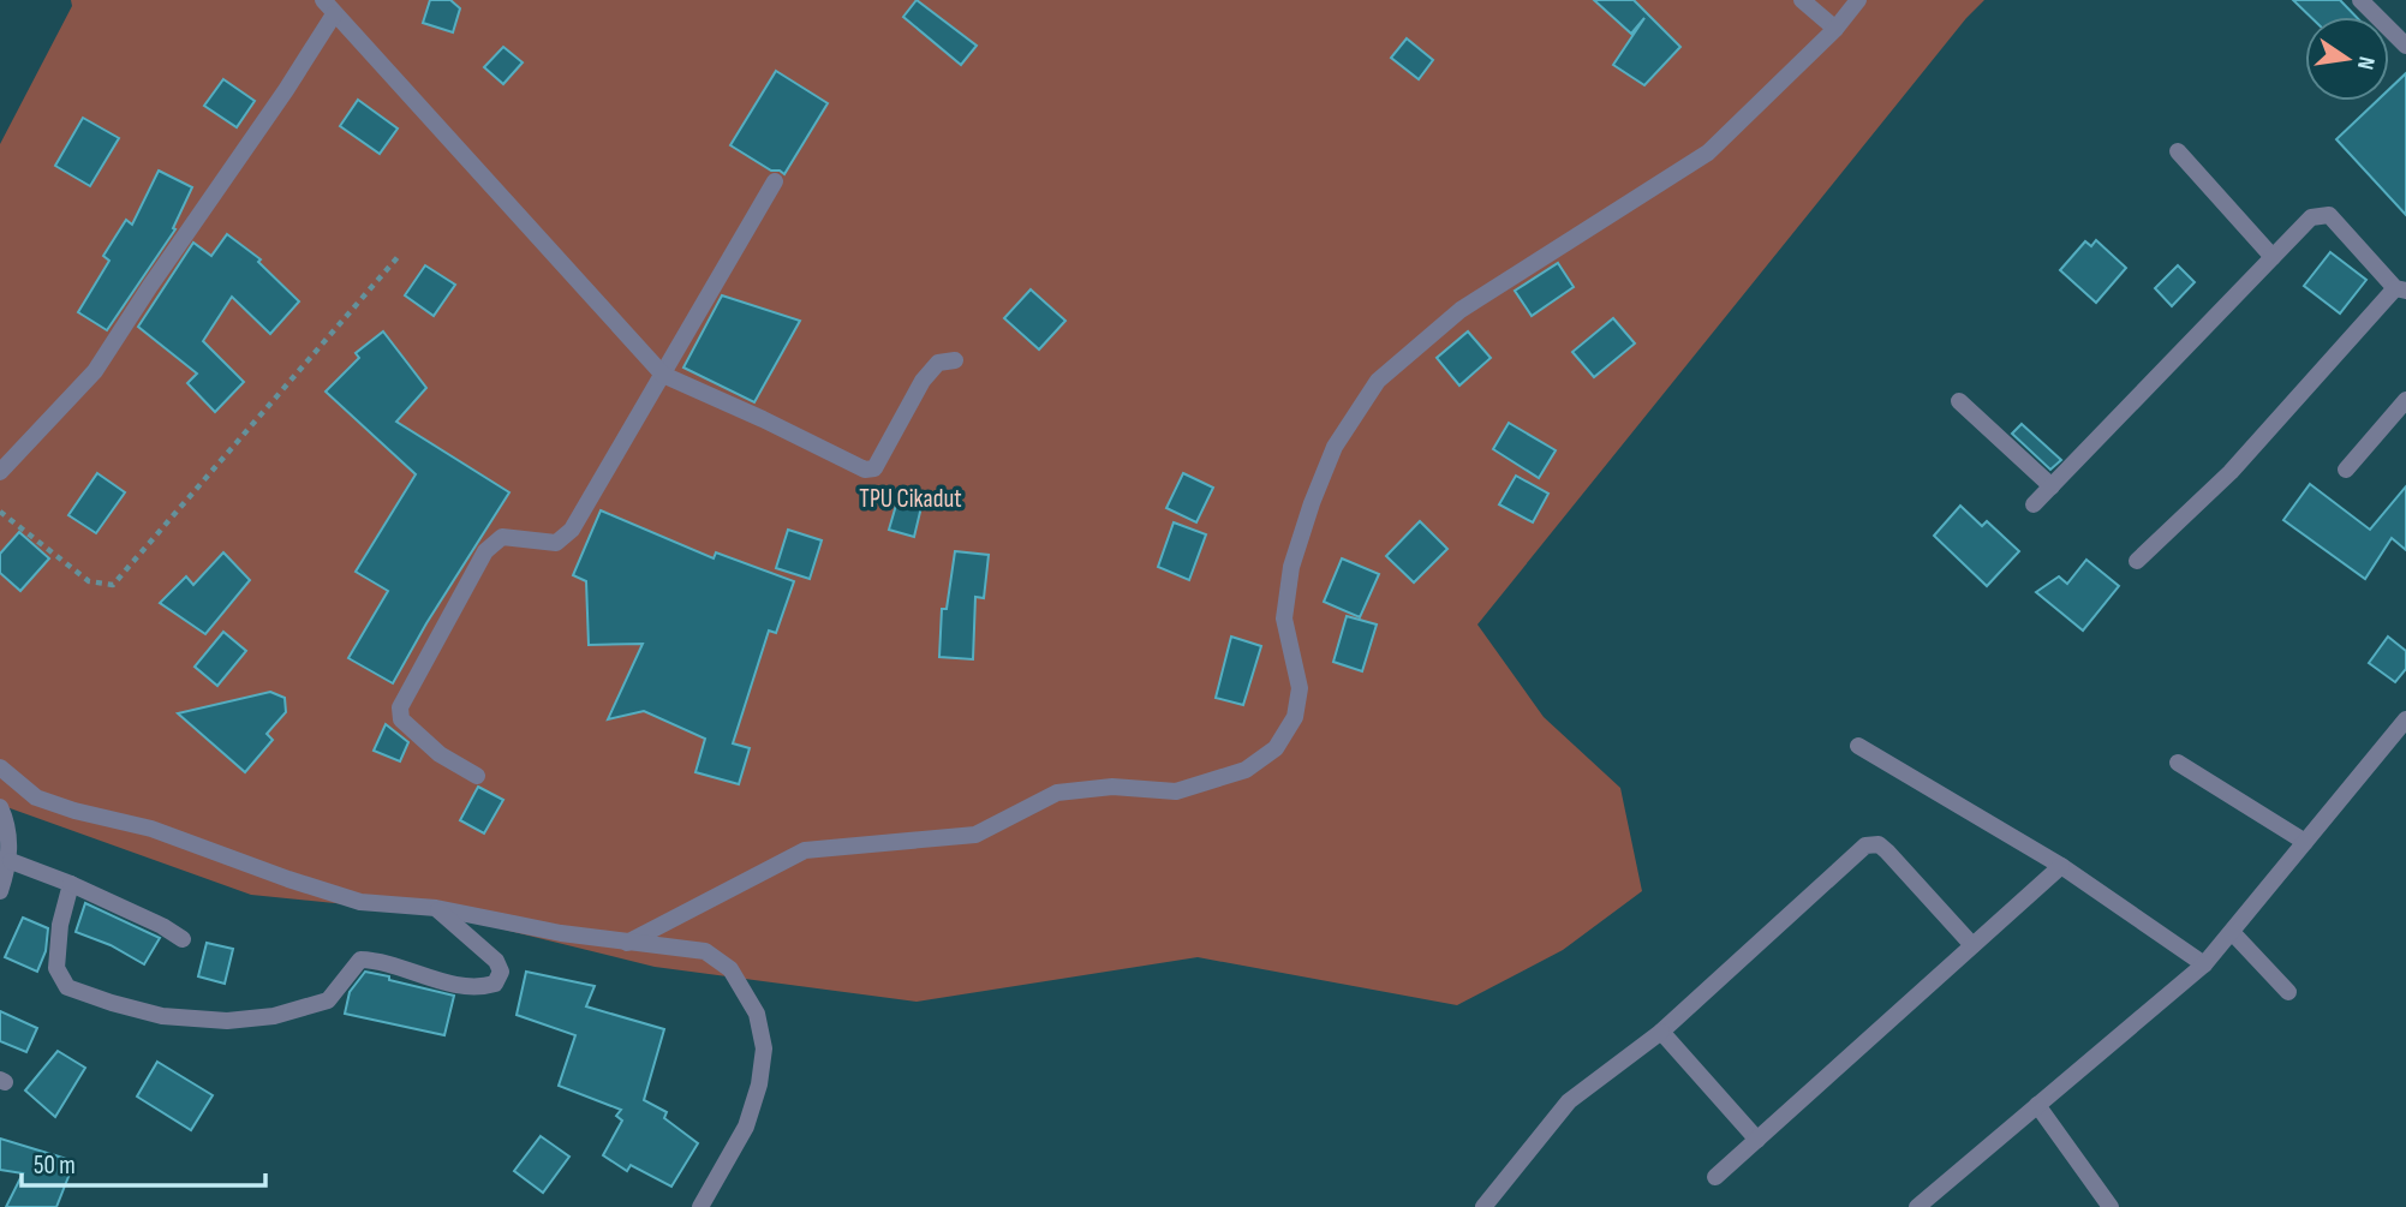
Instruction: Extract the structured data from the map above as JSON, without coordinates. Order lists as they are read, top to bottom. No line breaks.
{"parks":["TPU Cikadut"],"scale_bar":"50 m","north":"right"}
